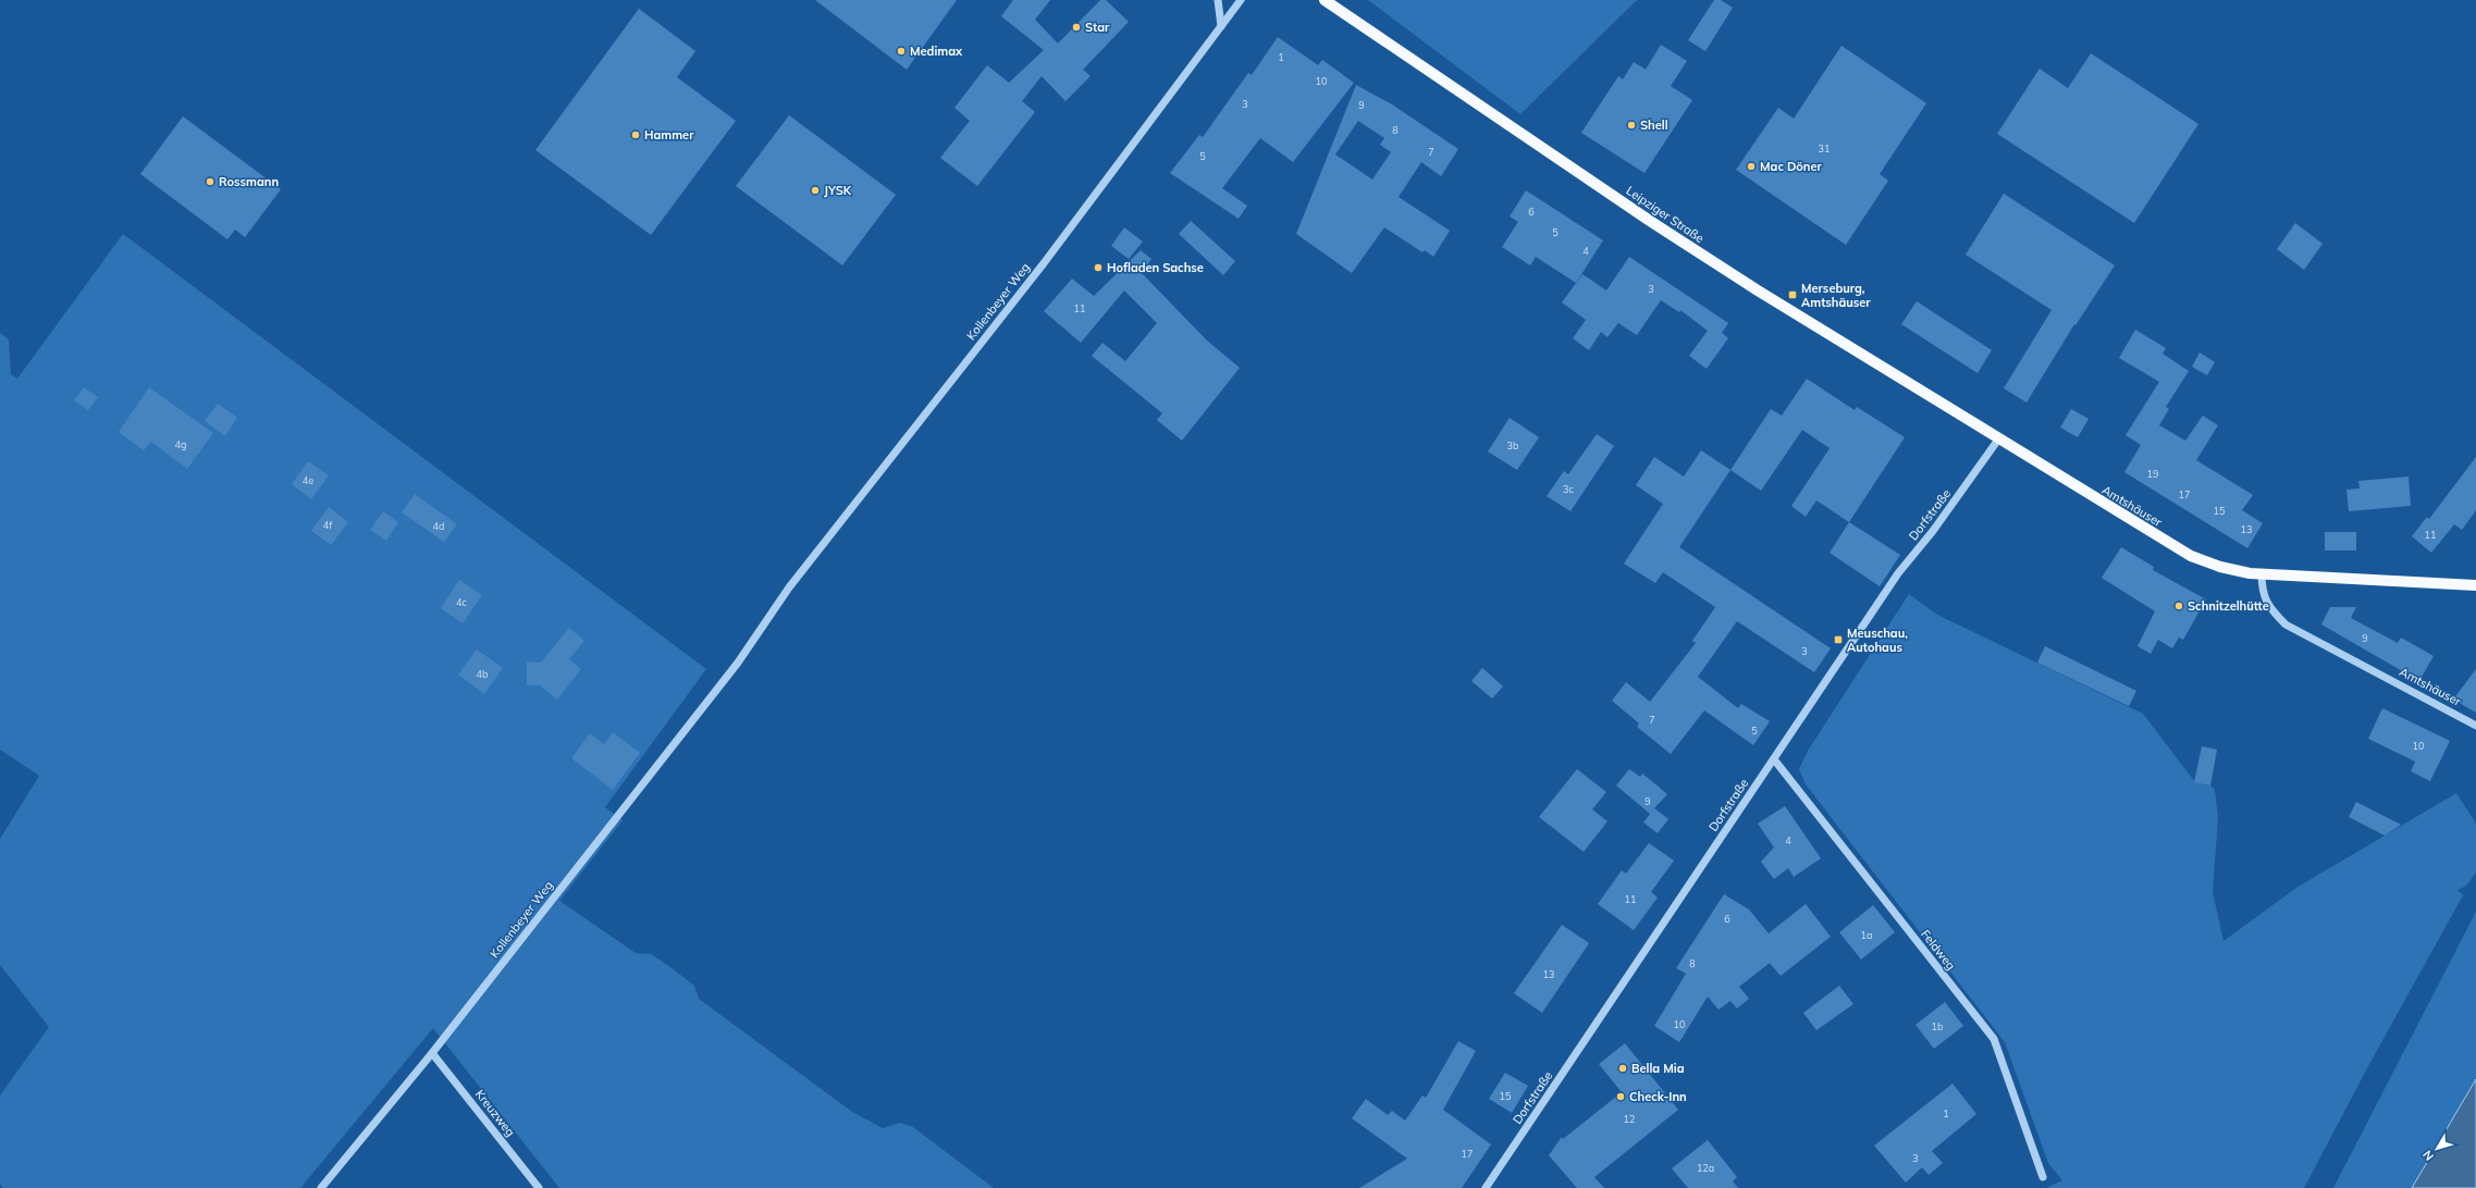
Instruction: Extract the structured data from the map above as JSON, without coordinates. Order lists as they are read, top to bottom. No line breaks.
{"streets":{"main road":["Leipziger Straße","Amtshäuser"],"street":["Kollenbeyer Weg","Dorfstraße","Feldweg","Kreuzweg"]},"crossings":[["Leipziger Straße","Amtshäuser"],["Leipziger Straße","Dorfstraße"],["Kollenbeyer Weg","Kreuzweg"],["Amtshäuser","Dorfstraße"],["Dorfstraße","Feldweg"]],"places":{"other":["Star","Medimax","Shell","Hammer","Mac Döner","Rossmann","JYSK","Hofladen Sachse","Schnitzelhütte","Bella Mia","Check-Inn"],"transit":["Merseburg, Amtshäuser","Meuschau, Autohaus"]},"house_numbers":["1","10","3","9","8","31","7","5","6","5","4","3","11","4g","3b","19","4e","3c","17","15","4f","4d","13","11","4c","9","3","4b","7","5","10","9","4","11","6","1a","8","13","10","1b","15","1","12","17","3","12a"],"north":"bottom left"}
